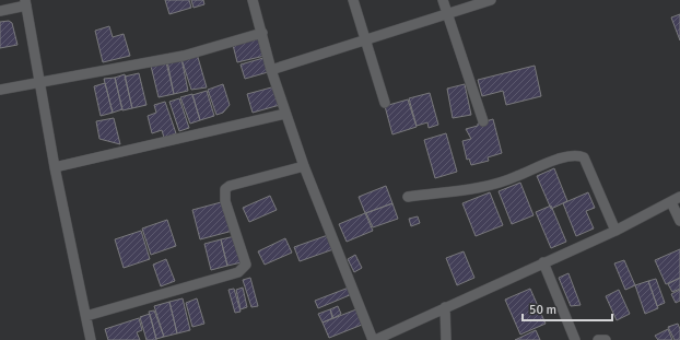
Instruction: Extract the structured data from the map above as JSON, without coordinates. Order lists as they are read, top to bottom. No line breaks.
{"scale_bar":"50 m"}
